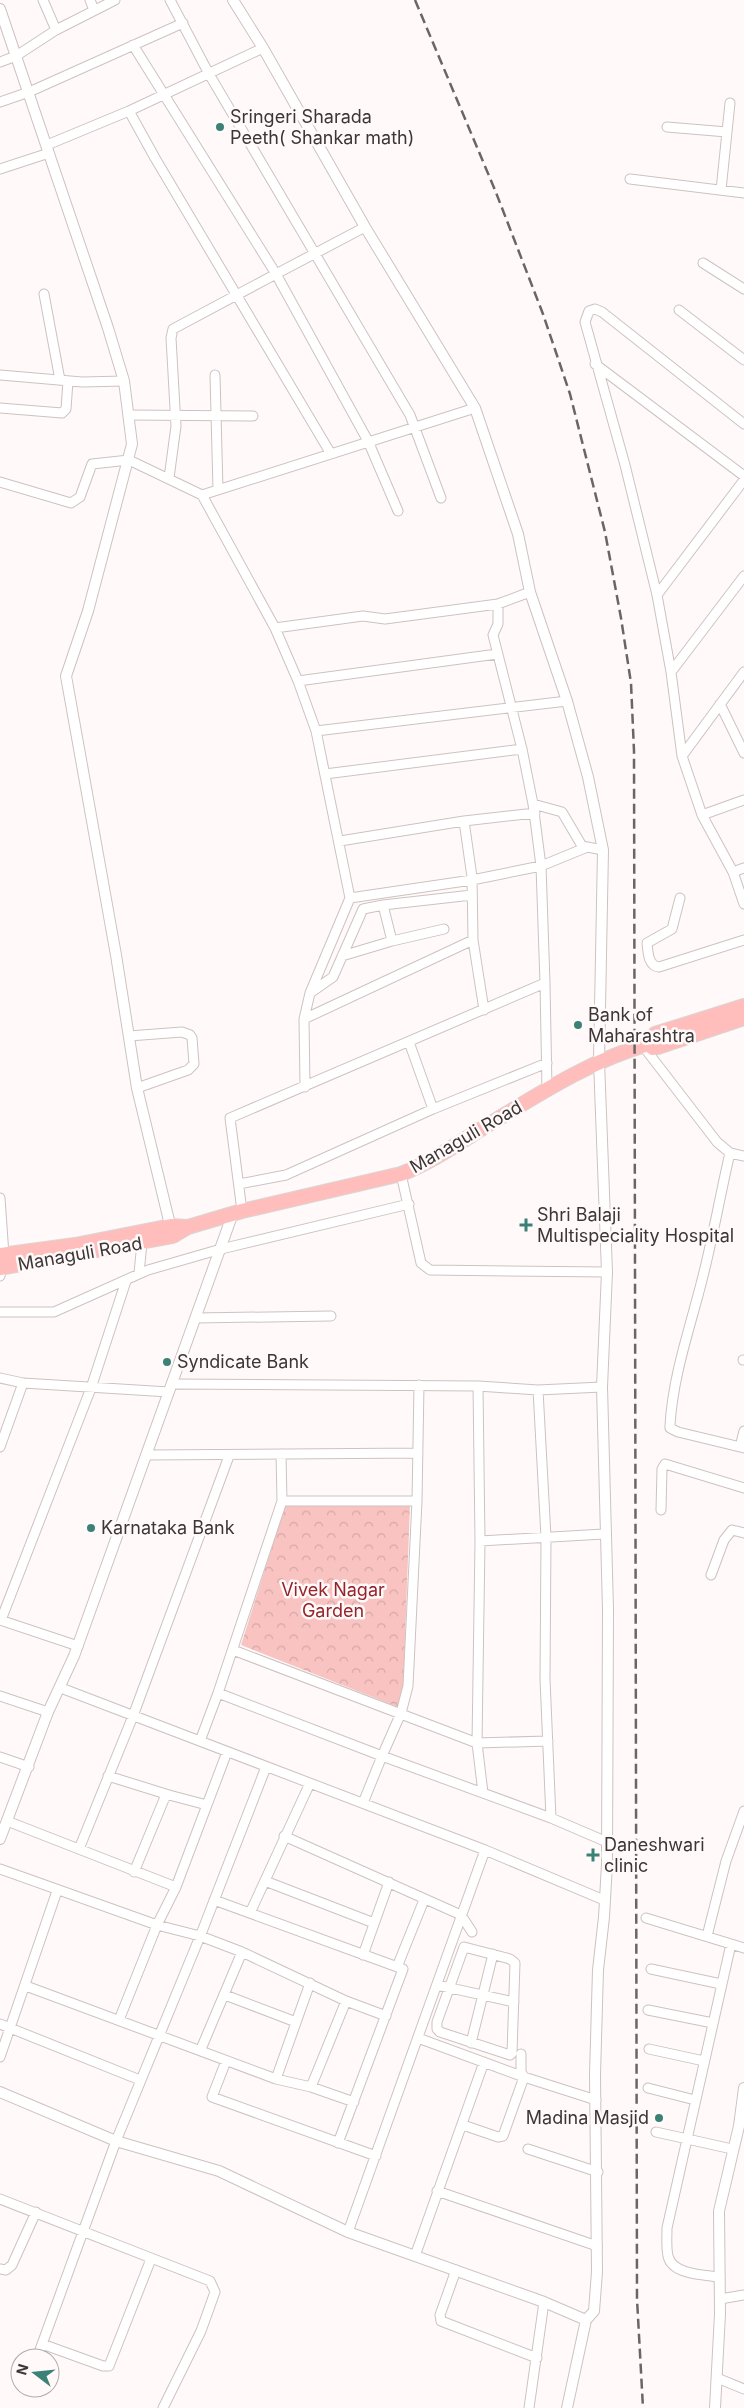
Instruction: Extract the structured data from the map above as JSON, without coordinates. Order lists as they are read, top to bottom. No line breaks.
{"streets":{"main road":["Managuli Road"]},"parks":["Vivek Nagar Garden"],"places":{"other":["Sringeri Sharada Peeth( Shankar math)","Bank of Maharashtra","Syndicate Bank","Karnataka Bank","Madina Masjid"],"health":["Shri Balaji Multispeciality Hospital","Daneshwari clinic"]},"north":"left"}
